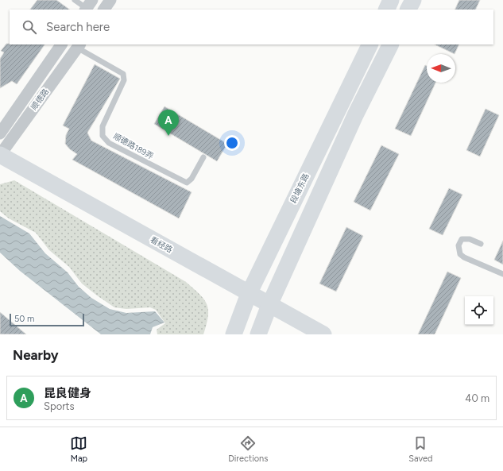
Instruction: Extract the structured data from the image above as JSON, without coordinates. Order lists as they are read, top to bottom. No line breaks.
{"streets":{"main road":["段塘东路","看经路"],"street":["顺德路"],"lane":["顺德路189弄"]},"crossings":[["顺德路","顺德路189弄"],["顺德路","看经路"],["段塘东路","看经路"]],"scale_bar":"50 m","north":"left","page":{"search":"Search here","pins":"A","scale":"50 m","heading":"Nearby","list":[{"mark":"A","name":"昆良健身","note":"Sports","value":"40 m"}],"nav":["Map","Directions","Saved"]}}
